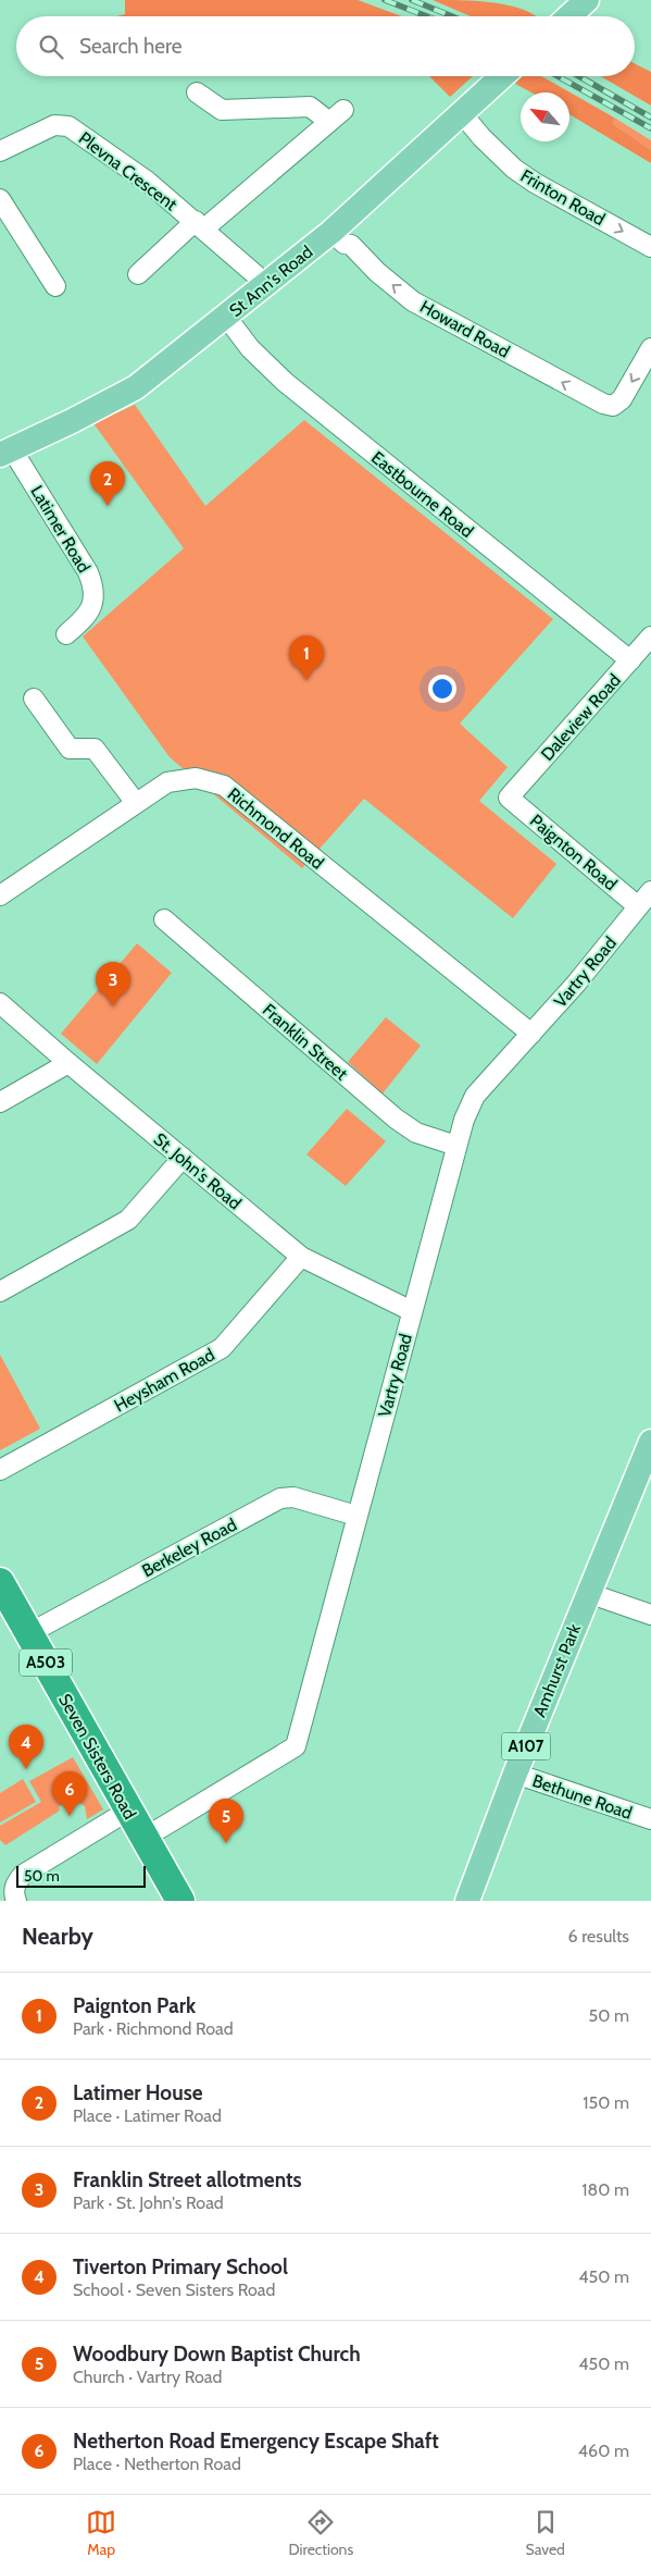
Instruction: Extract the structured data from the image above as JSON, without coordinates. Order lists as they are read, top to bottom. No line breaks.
{"streets":{"highway":["A503","Seven Sisters Road"],"main road":["St Ann's Road","Amhurst Park","A107"],"street":["Plevna Crescent","Frinton Road","Howard Road","Eastbourne Road","Latimer Road","Daleview Road","Richmond Road","Paignton Road","Vartry Road","Franklin Street","St. John's Road","Heysham Road","Berkeley Road","Bethune Road"]},"crossings":[["Plevna Crescent","St Ann's Road"],["Frinton Road","St Ann's Road"],["St Ann's Road","Howard Road"],["St Ann's Road","Eastbourne Road"],["St Ann's Road","Latimer Road"],["Eastbourne Road","Daleview Road"],["Daleview Road","Paignton Road"],["Richmond Road","Vartry Road"],["Paignton Road","Vartry Road"],["Vartry Road","Franklin Street"],["Vartry Road","St. John's Road"],["Vartry Road","Berkeley Road"],["Vartry Road","Seven Sisters Road"],["St. John's Road","Heysham Road"],["Berkeley Road","Seven Sisters Road"],["Amhurst Park","Bethune Road"]],"one_way":["Frinton Road","Howard Road"],"scale_bar":"50 m","north":"top left","page":{"search":"Search here","pins":["2","1","3","4","6","5"],"scale":"50 m","heading":["Nearby","6 results"],"list":[{"mark":"1","name":"Paignton Park","note":"Park · Richmond Road","value":"50 m"},{"mark":"2","name":"Latimer House","note":"Place · Latimer Road","value":"150 m"},{"mark":"3","name":"Franklin Street allotments","note":"Park · St. John's Road","value":"180 m"},{"mark":"4","name":"Tiverton Primary School","note":"School · Seven Sisters Road","value":"450 m"},{"mark":"5","name":"Woodbury Down Baptist Church","note":"Church · Vartry Road","value":"450 m"},{"mark":"6","name":"Netherton Road Emergency Escape Shaft","note":"Place · Netherton Road","value":"460 m"}],"nav":["Map","Directions","Saved"]}}
